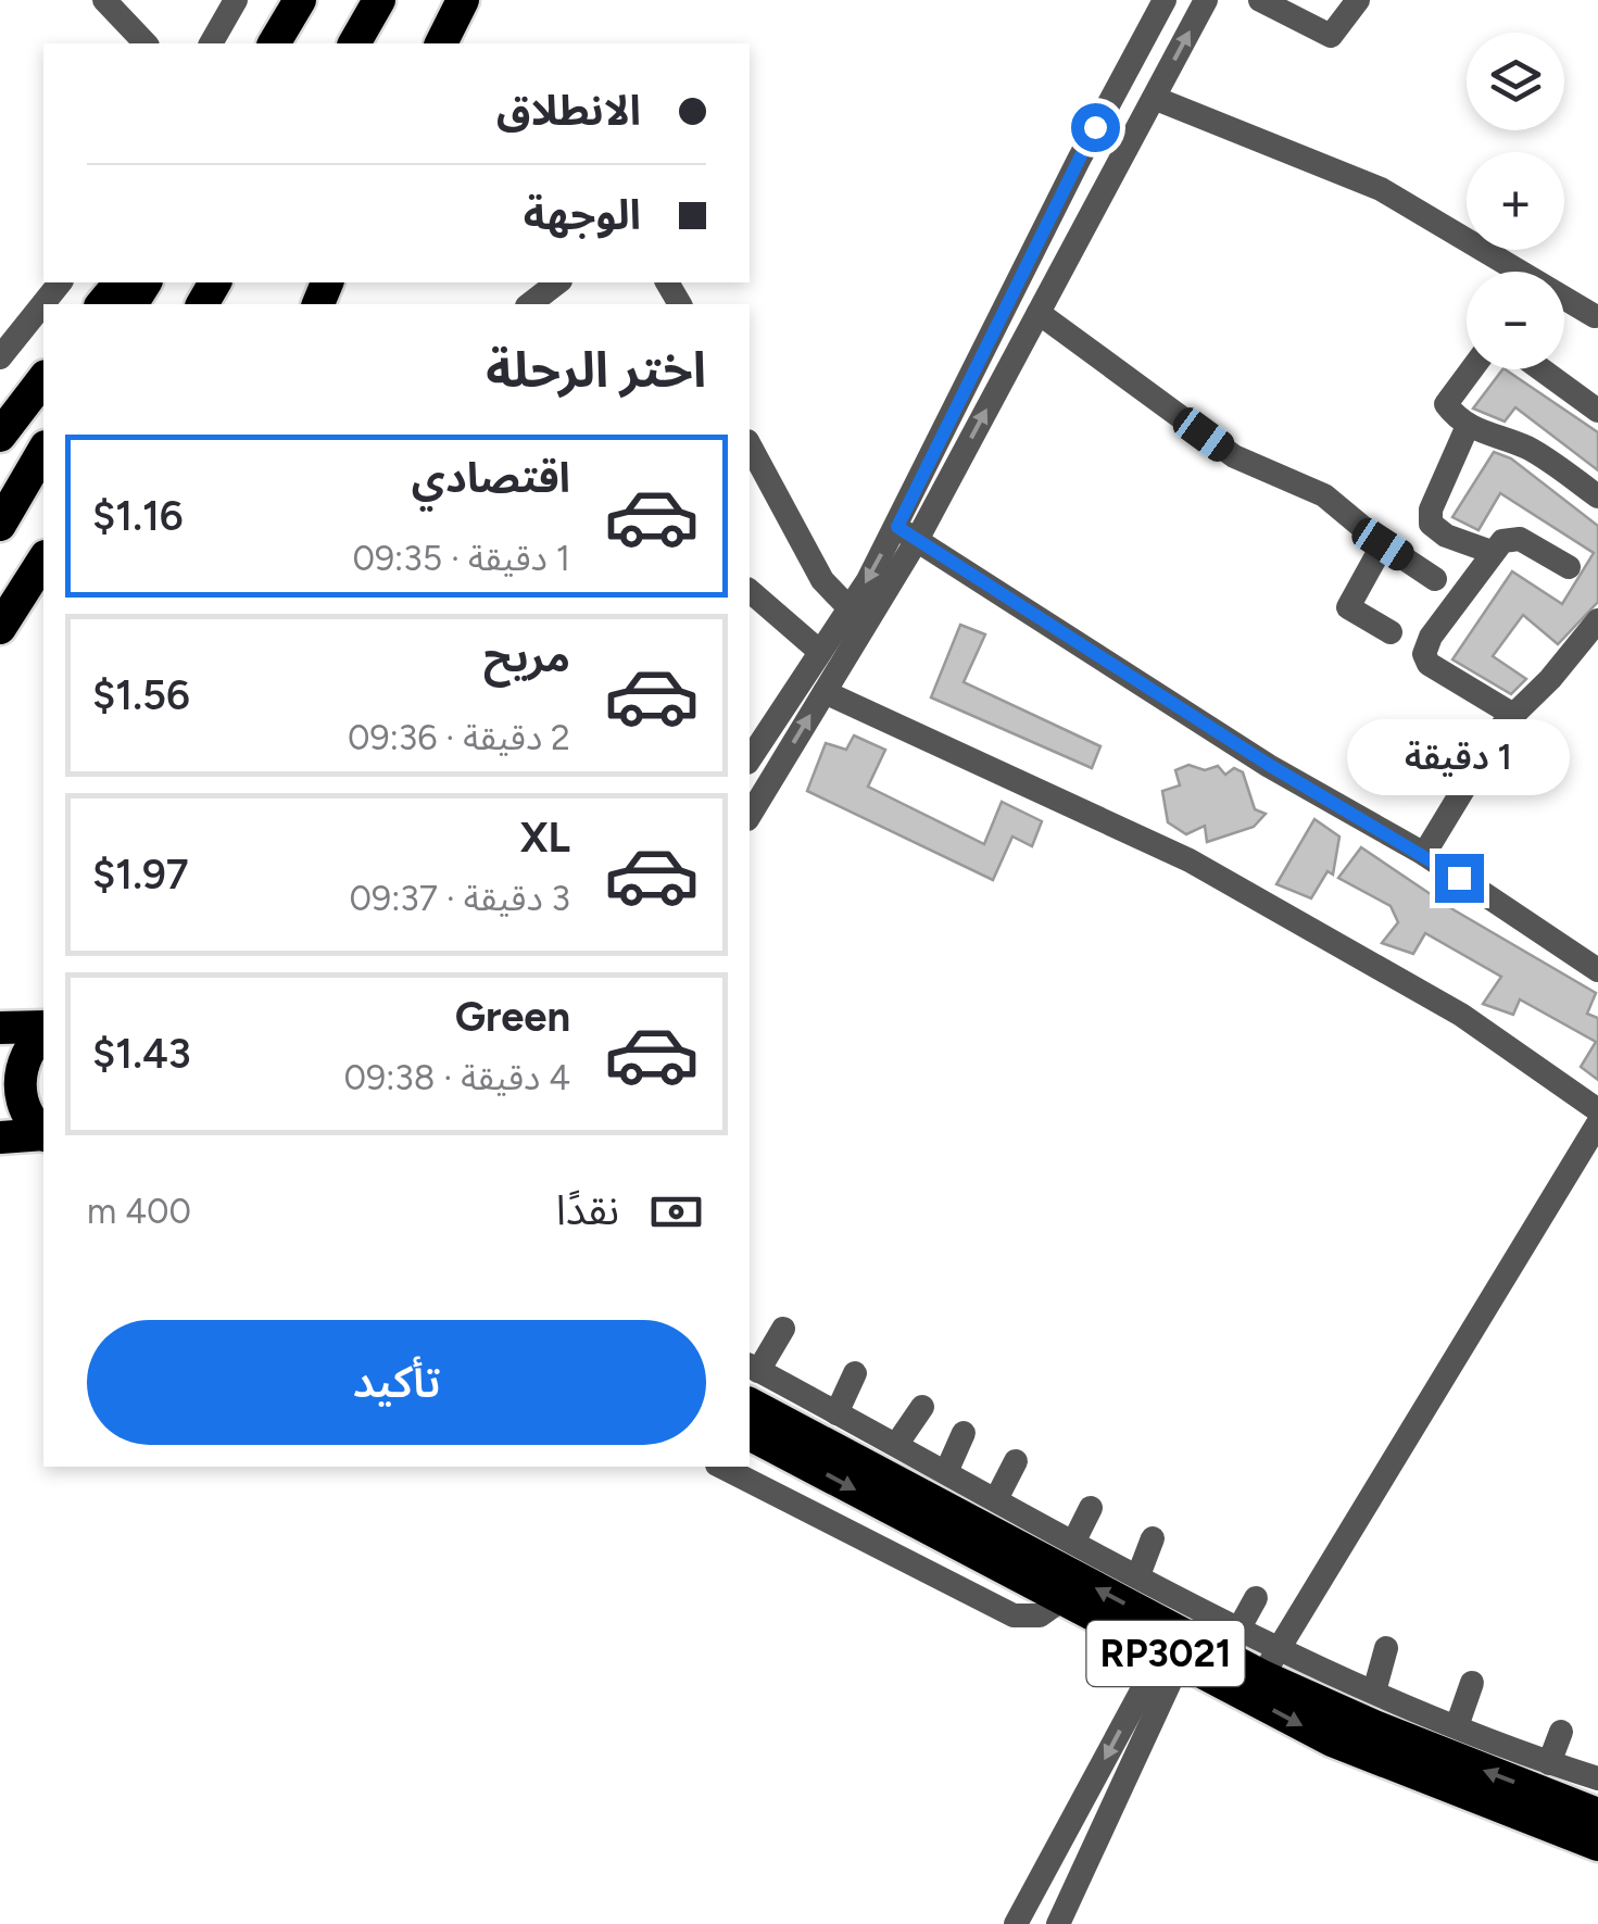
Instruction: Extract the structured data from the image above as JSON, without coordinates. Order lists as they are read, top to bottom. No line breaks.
{"streets":{"highway":["RP3021"]},"page":{"map_buttons":["+","−"],"banner":["الانطلاق","الوجهة"],"heading":"اختر الرحلة","list":[{"name":"اقتصادي","note":"1 دقيقة · 09:35","value":"$1.16"},{"name":"مريح","note":"2 دقيقة · 09:36","value":"$1.56"},{"name":"XL","note":"3 دقيقة · 09:37","value":"$1.97"},{"name":"Green","note":"4 دقيقة · 09:38","value":"$1.43"}],"bubble":"1 دقيقة","pay":["نقدًا","400 m"],"buttons":"تأكيد"}}
